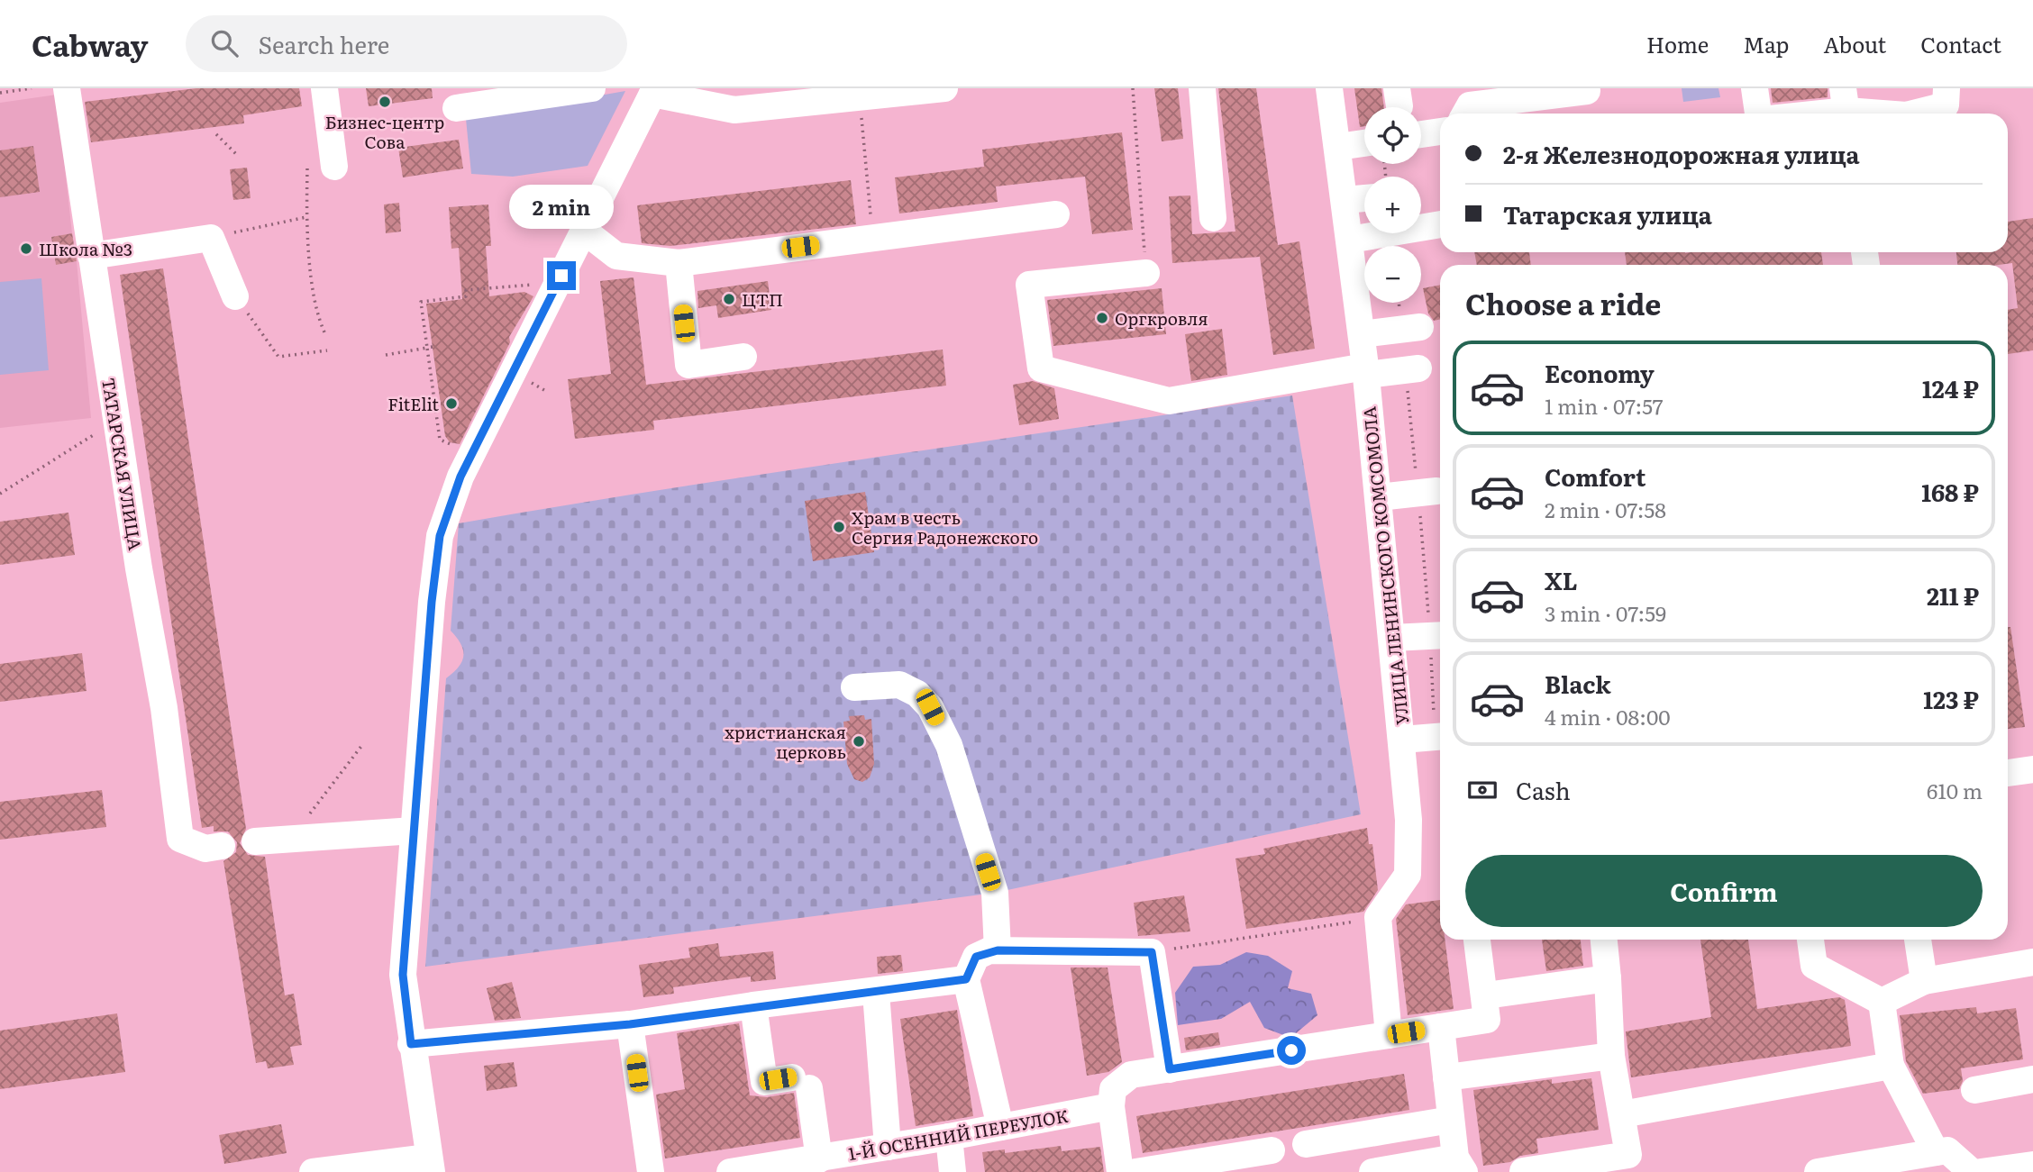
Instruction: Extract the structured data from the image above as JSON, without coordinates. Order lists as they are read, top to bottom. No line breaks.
{"streets":{"street":["ТАТАРСКАЯ УЛИЦА","УЛИЦА ЛЕНИНСКОГО КОМСОМОЛА","1-Й ОСЕННИЙ ПЕРЕУЛОК"]},"places":["Бизнес-центр Сова","Школа №3","ЦТП","Оргкровля","FitElit","Храм в честь Сергия Радонежского","христианская церковь"],"page":{"header":"Cabway","search":"Search here","nav":["Home","Map","About","Contact"],"map_buttons":["+","−"],"banner":["2-я Железнодорожная улица","Татарская улица"],"bubble":"2 min","heading":"Choose a ride","list":[{"name":"Economy","note":"1 min · 07:57","value":"124 ₽"},{"name":"Comfort","note":"2 min · 07:58","value":"168 ₽"},{"name":"XL","note":"3 min · 07:59","value":"211 ₽"},{"name":"Black","note":"4 min · 08:00","value":"123 ₽"}],"pay":["Cash","610 m"],"buttons":"Confirm"}}
